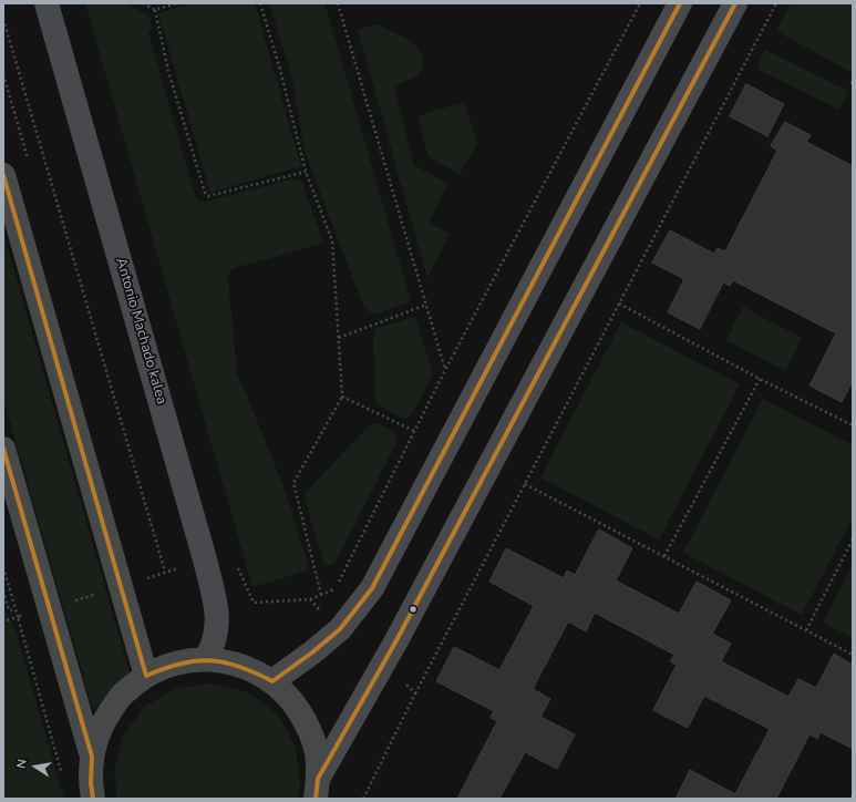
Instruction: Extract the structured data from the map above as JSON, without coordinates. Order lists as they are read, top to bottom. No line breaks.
{"streets":{"street":["Antonio Machado kalea"]},"north":"left"}
